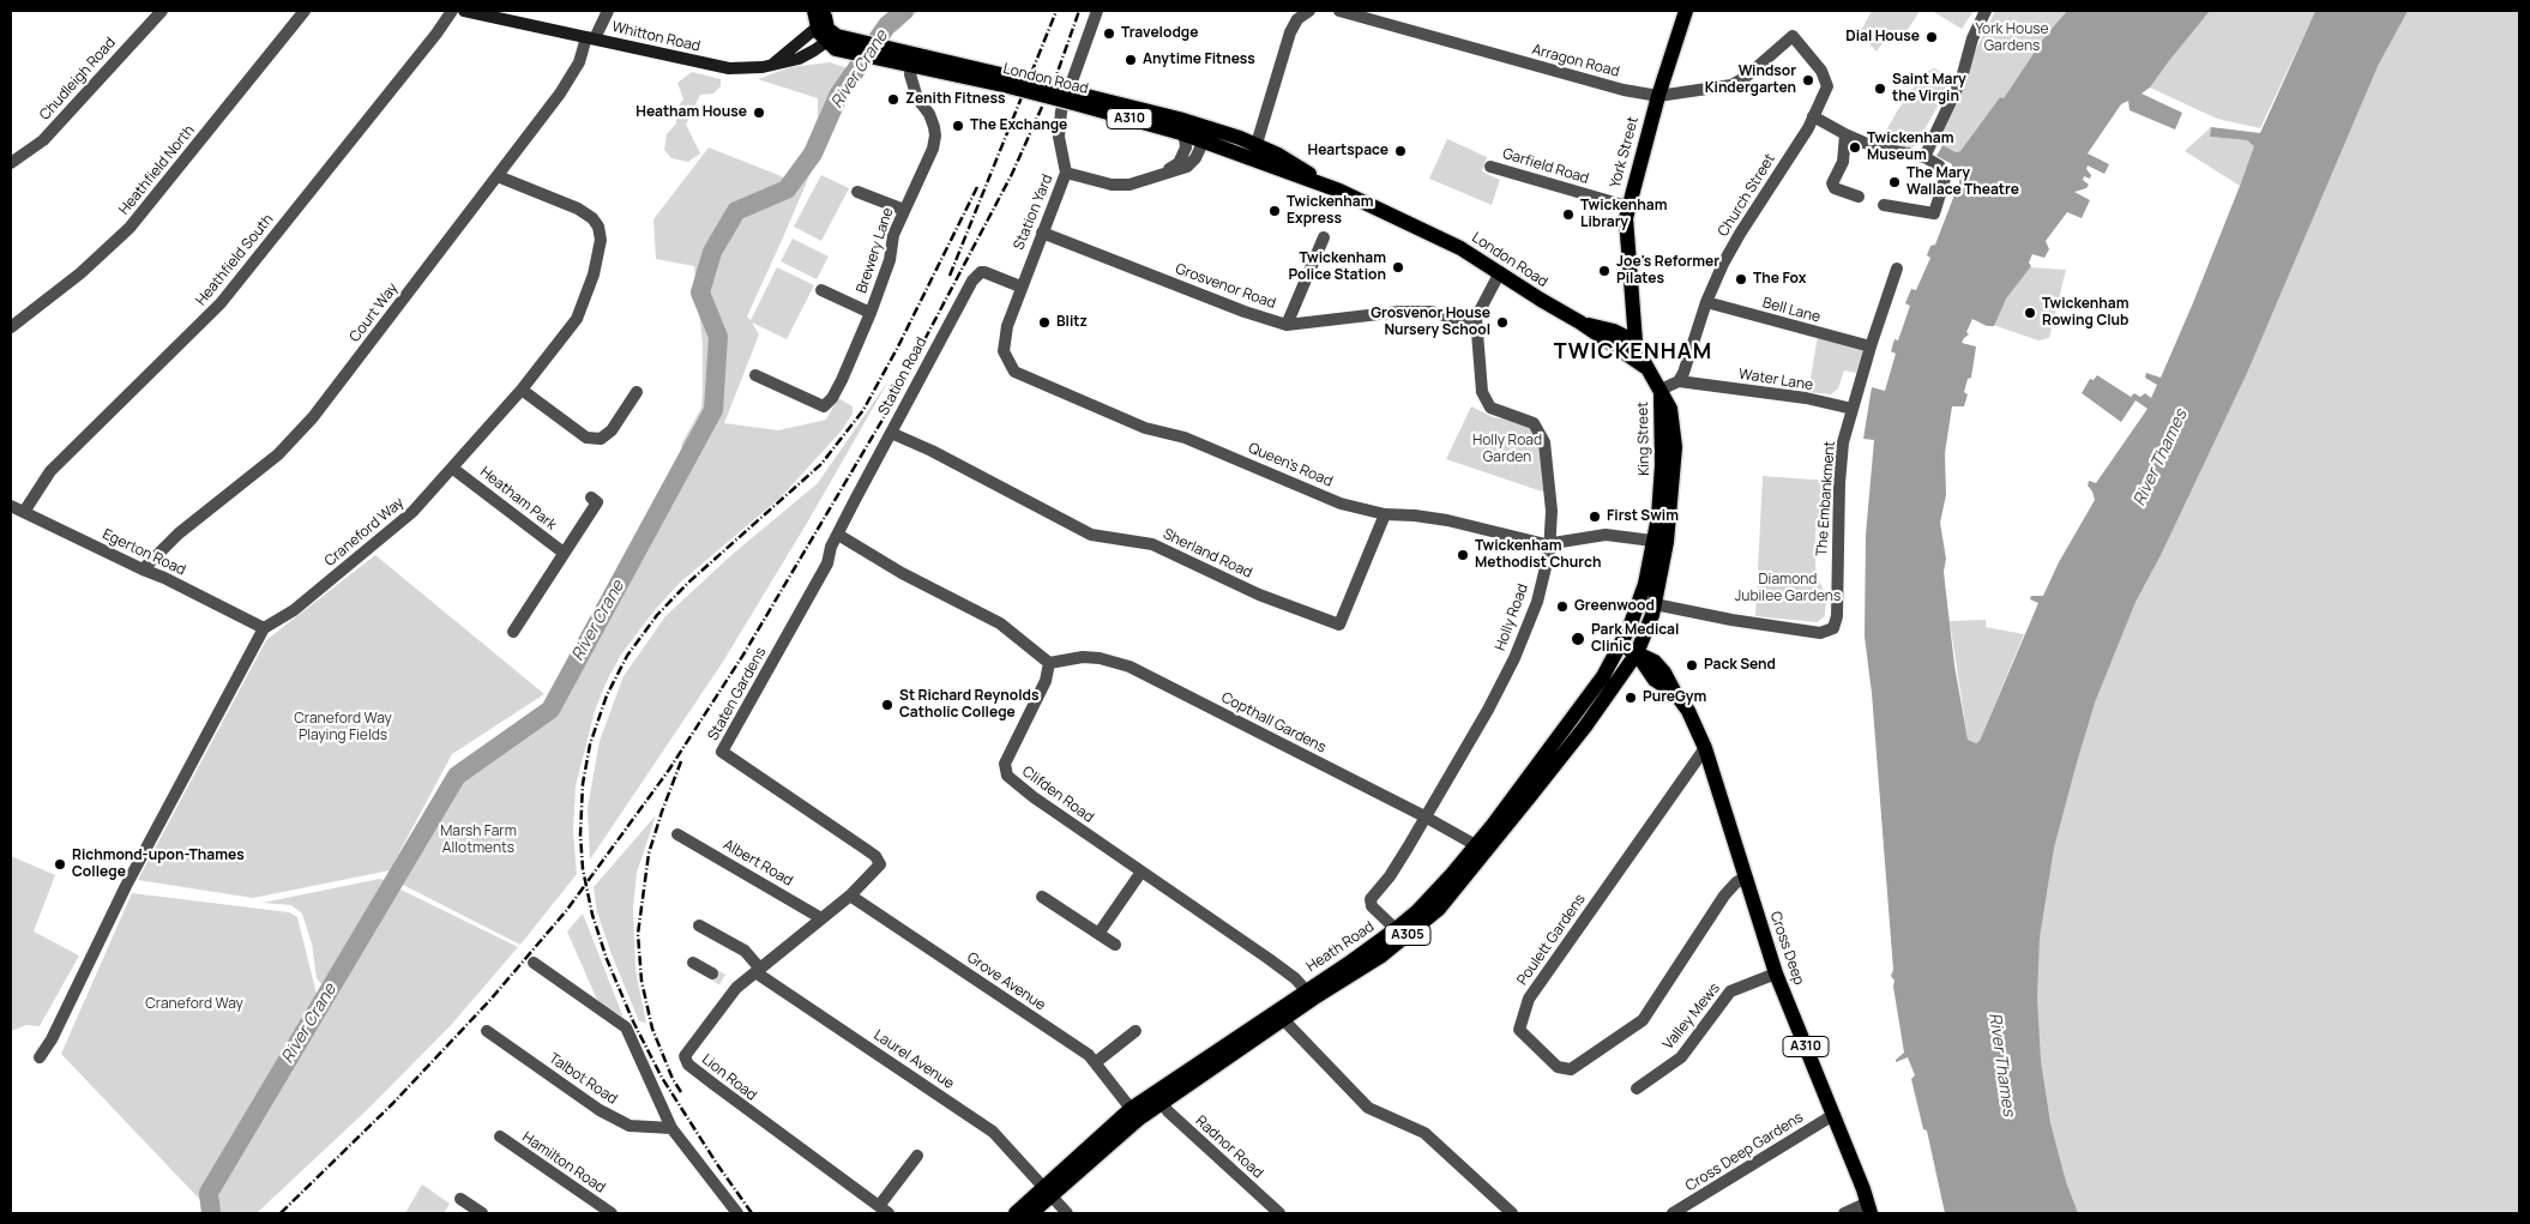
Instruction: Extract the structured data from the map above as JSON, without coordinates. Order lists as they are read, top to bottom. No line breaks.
{"streets":{"main road":["Whitton Road","London Road","A310","York Street","King Street","A305","Heath Road","Cross Deep"],"street":["Arragon Road","Chudleigh Road","Garfield Road","Heathfield North","Church Street","Station Yard","Brewery Lane","Heathfield South","Grosvenor Road","Bell Lane","Court Way","Station Road","Water Lane","Queen's Road","Heatham Park","The Embankment","Craneford Way","Egerton Road","Sherland Road","Holly Road","Staten Gardens","Copthall Gardens","Clifden Road","Albert Road","Poulett Gardens","Grove Avenue","Valley Mews","Laurel Avenue","Lion Road","Talbot Road","Radnor Road","Cross Deep Gardens","Hamilton Road"]},"crossings":[["Whitton Road","London Road"],["Whitton Road","Court Way"],["Arragon Road","York Street"],["Arragon Road","Church Street"],["London Road","York Street"],["London Road","Brewery Lane"],["London Road","King Street"],["London Road","Holly Road"],["York Street","Garfield Road"],["Church Street","Bell Lane"],["Church Street","Water Lane"],["Station Yard","Grosvenor Road"],["Station Yard","Station Road"],["Station Yard","Queen's Road"],["Heathfield South","Egerton Road"],["Grosvenor Road","Holly Road"],["Bell Lane","The Embankment"],["Court Way","Craneford Way"],["Court Way","Egerton Road"],["Station Road","Queen's Road"],["Station Road","Sherland Road"],["Station Road","Staten Gardens"],["Water Lane","The Embankment"],["King Street","Queen's Road"],["King Street","The Embankment"],["King Street","Heath Road"],["King Street","Cross Deep"],["Queen's Road","Sherland Road"],["Queen's Road","Holly Road"],["Heatham Park","Craneford Way"],["Craneford Way","Egerton Road"],["Holly Road","Copthall Gardens"],["Holly Road","Heath Road"],["Staten Gardens","Grove Avenue"],["Staten Gardens","Lion Road"],["Copthall Gardens","Clifden Road"],["Copthall Gardens","Heath Road"],["Clifden Road","Heath Road"],["Albert Road","Lion Road"],["Poulett Gardens","Cross Deep"],["Heath Road","Cross Deep"],["Heath Road","Grove Avenue"],["Heath Road","Laurel Avenue"],["Heath Road","Radnor Road"],["Cross Deep","Valley Mews"],["Cross Deep","Cross Deep Gardens"],["Grove Avenue","Lion Road"],["Laurel Avenue","Lion Road"]],"districts":["TWICKENHAM"],"water":["River Crane","River Thames"],"parks":["York House Gardens","Holly Road Garden","Diamond Jubilee Gardens","Craneford Way Playing Fields","Marsh Farm Allotments","Craneford Way"],"places":["Travelodge","Dial House","Anytime Fitness","Windsor Kindergarten","Saint Mary the Virgin","Zenith Fitness","Heatham House","The Exchange","Twickenham Museum","Heartspace","The Mary Wallace Theatre","Twickenham Express","Twickenham Library","Twickenham Police Station","Joe's Reformer Pilates","The Fox","Twickenham Rowing Club","Blitz","Grosvenor House Nursery School","First Swim","Twickenham Methodist Church","Greenwood","Park Medical Clinic","Pack Send","PureGym","St Richard Reynolds Catholic College","Richmond-upon-Thames College"]}
